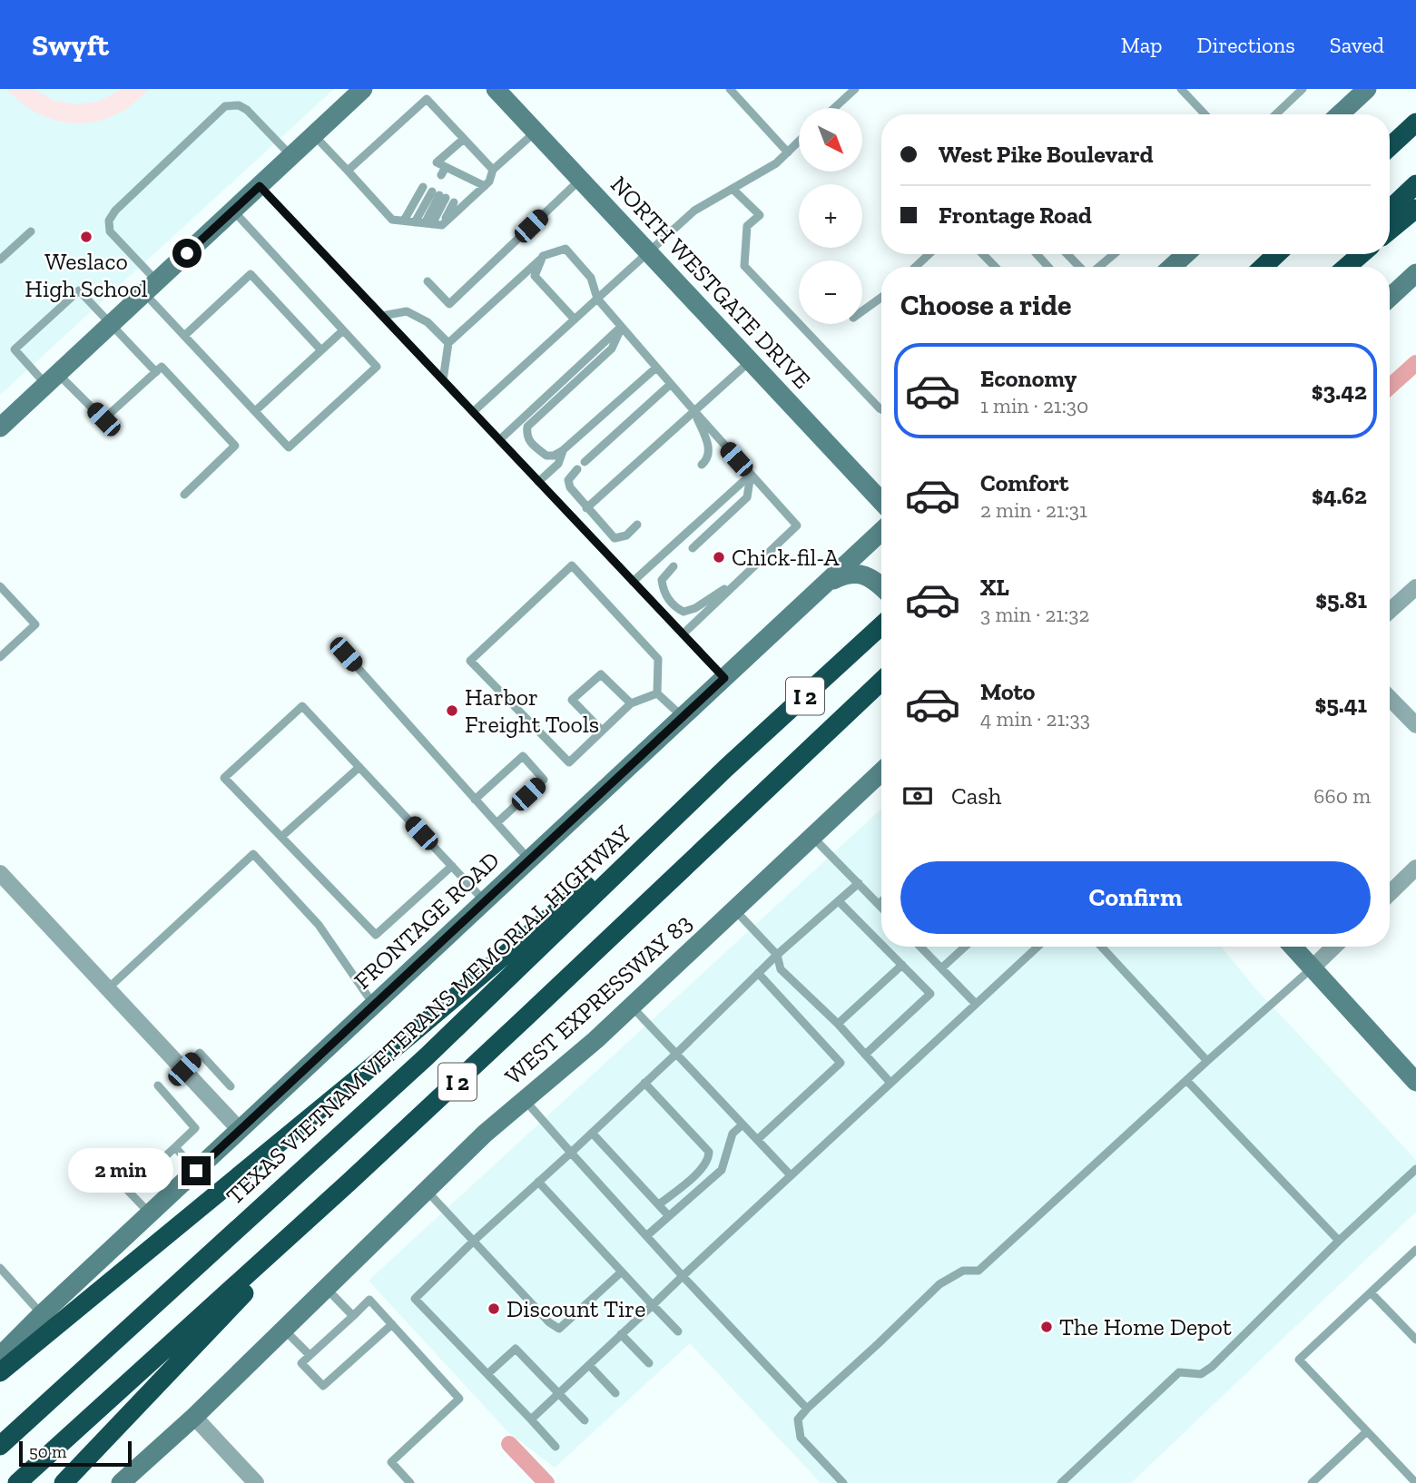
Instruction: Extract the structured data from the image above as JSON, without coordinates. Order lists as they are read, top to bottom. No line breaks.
{"streets":{"highway":["I 2","TEXAS VIETNAM VETERANS MEMORIAL HIGHWAY"],"main road":["NORTH WESTGATE DRIVE","FRONTAGE ROAD","WEST EXPRESSWAY 83"]},"places":["Weslaco High School","Chick-fil-A","Harbor Freight Tools","Discount Tire","The Home Depot"],"scale_bar":"50 m","north":"bottom right","page":{"header":"Swyft","nav":["Map","Directions","Saved"],"map_buttons":["+","−"],"banner":["West Pike Boulevard","Frontage Road"],"heading":"Choose a ride","list":[{"name":"Economy","note":"1 min · 21:30","value":"$3.42"},{"name":"Comfort","note":"2 min · 21:31","value":"$4.62"},{"name":"XL","note":"3 min · 21:32","value":"$5.81"},{"name":"Moto","note":"4 min · 21:33","value":"$5.41"}],"pay":["Cash","660 m"],"buttons":"Confirm","bubble":"2 min","scale":"50 m"}}
